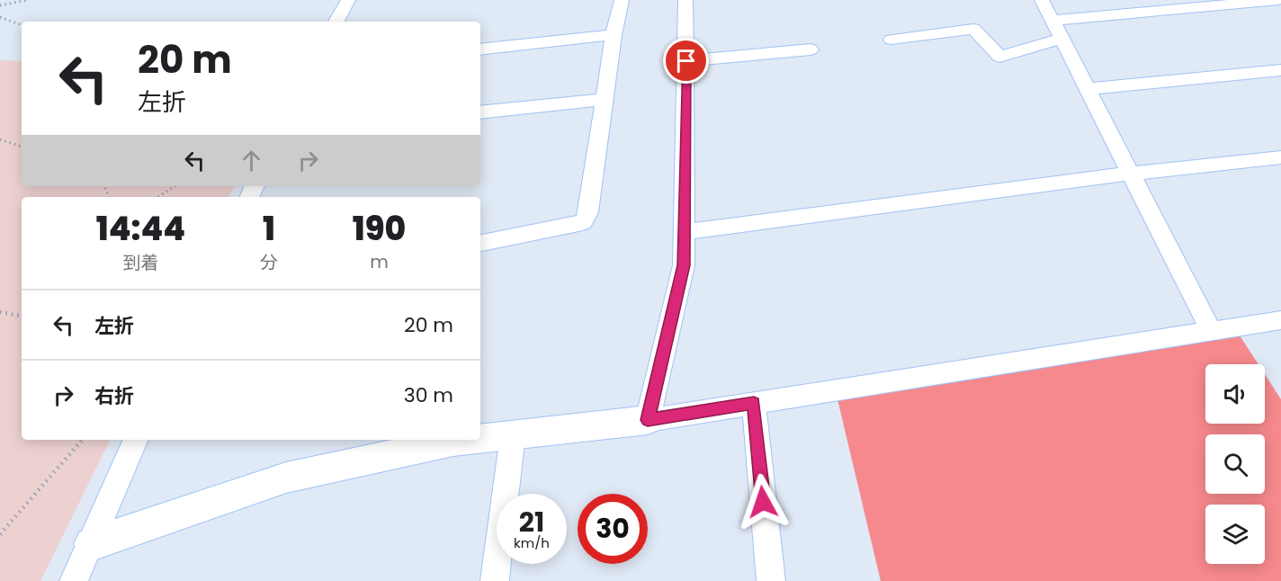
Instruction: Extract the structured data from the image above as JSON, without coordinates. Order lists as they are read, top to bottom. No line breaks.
{"page":{"turn":["20 m","左折"],"eta":["14:44","到着","1","分","190","m"],"list":[{"name":"左折","value":"20 m"},{"name":"右折","value":"30 m"}],"speed":"21 km/h","limit":"30"}}
